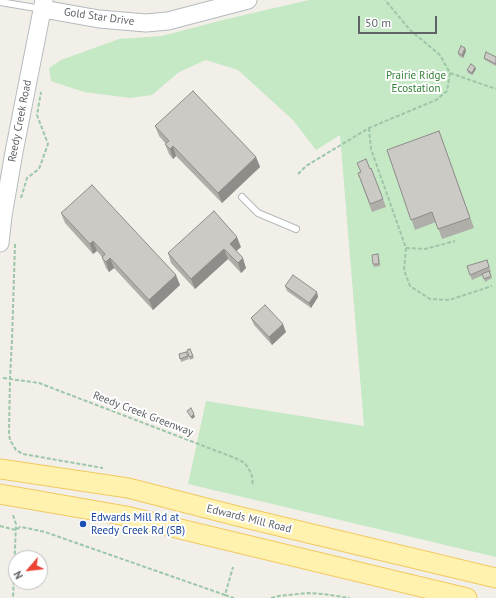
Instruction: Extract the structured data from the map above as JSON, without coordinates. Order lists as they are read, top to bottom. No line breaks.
{"streets":{"main road":["Gold Star Drive","Reedy Creek Road","Edwards Mill Road"],"path":["Reedy Creek Greenway"]},"crossings":[["Gold Star Drive","Reedy Creek Road"]],"parks":["Prairie Ridge Ecostation"],"places":["Edwards Mill Rd at Reedy Creek Rd (SB)"],"scale_bar":"50 m","north":"bottom left"}
